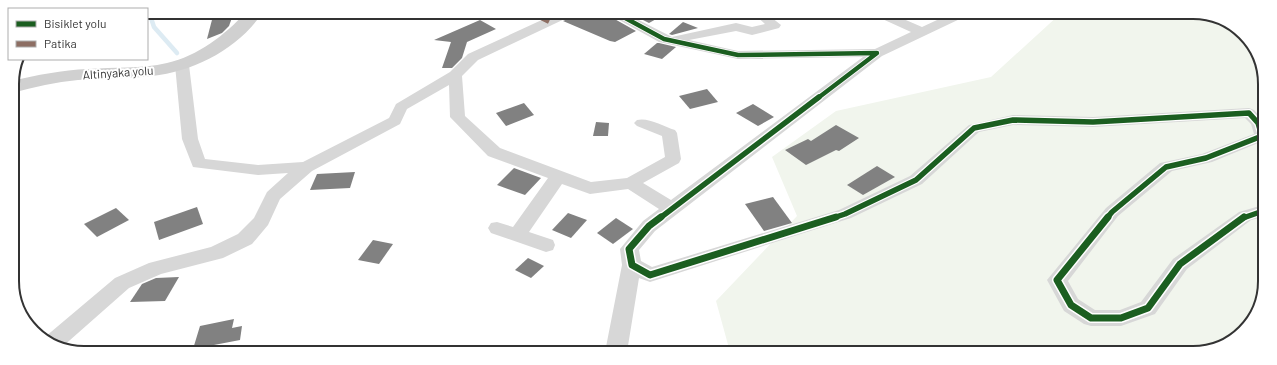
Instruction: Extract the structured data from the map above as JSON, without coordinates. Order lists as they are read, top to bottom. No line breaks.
{"streets":{"main road":["Altinyaka yolu"]},"legend":["Bisiklet yolu","Patika"]}
